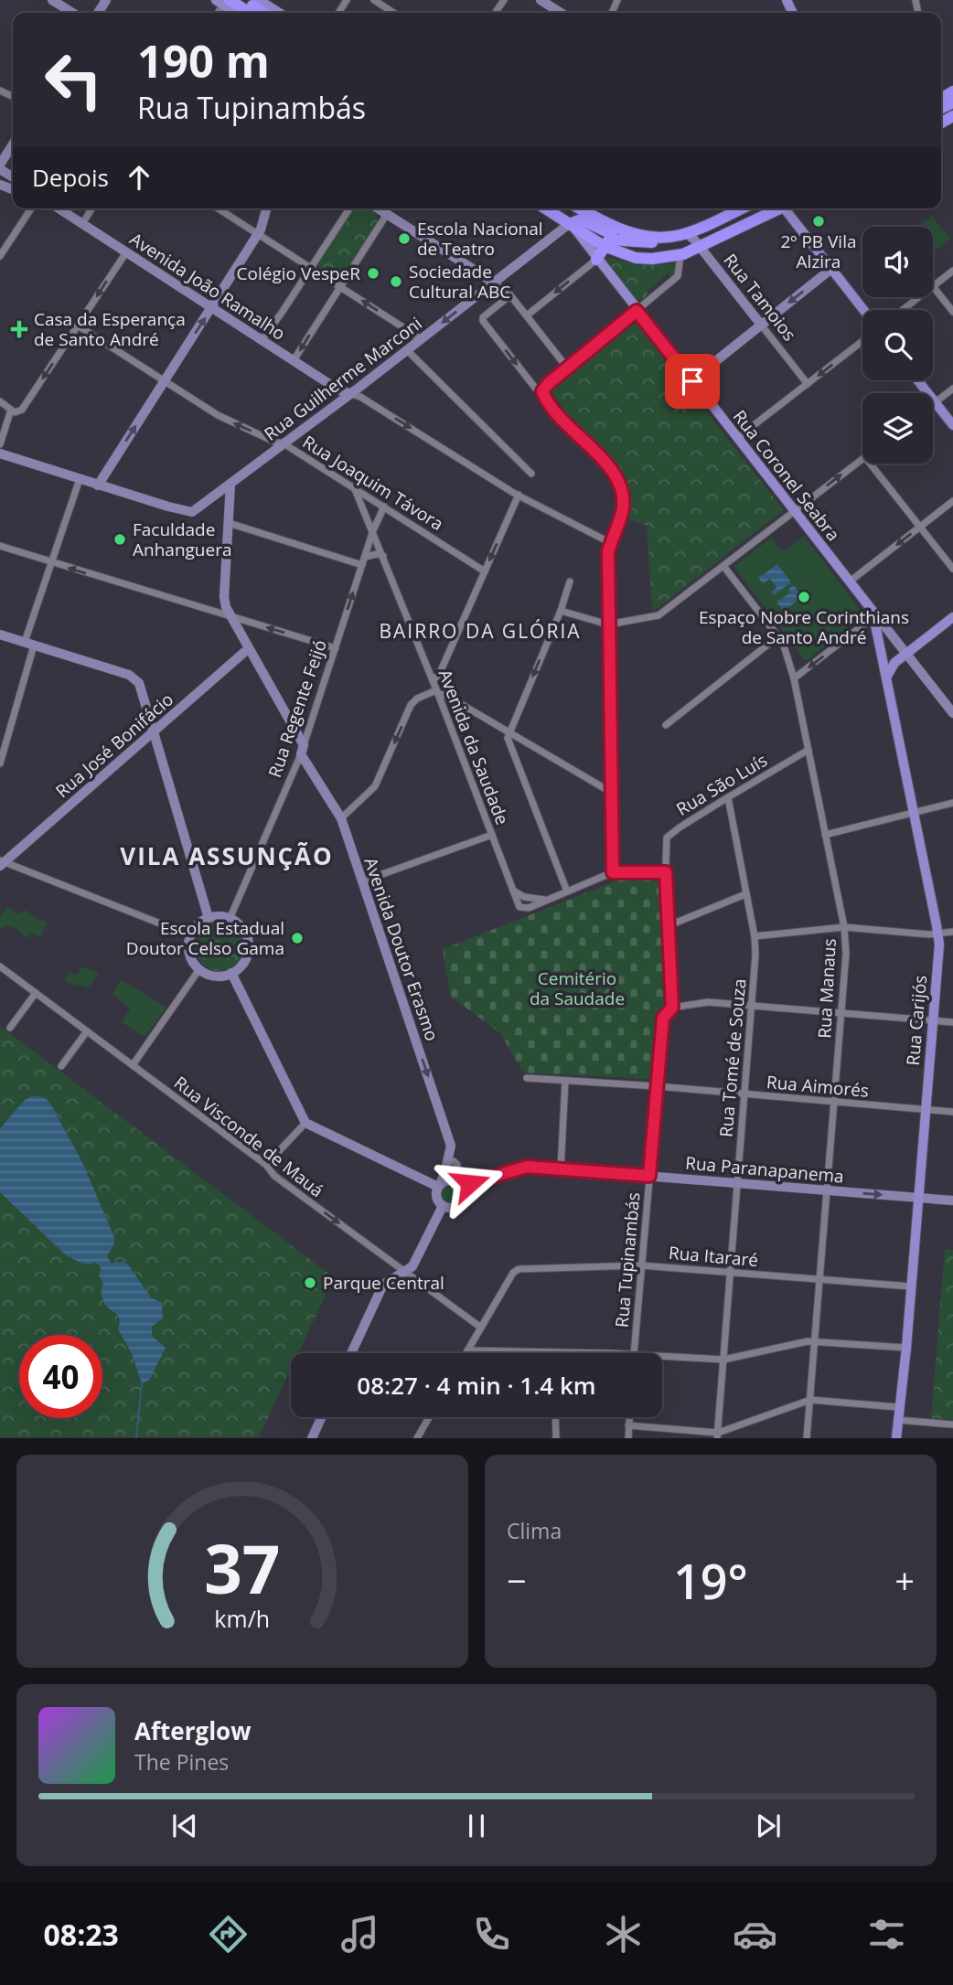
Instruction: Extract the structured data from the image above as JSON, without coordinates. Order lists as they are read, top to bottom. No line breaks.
{"streets":{"main road":["Rua Coronel Seabra","Rua Carijós"],"street":["Avenida João Ramalho","Rua Tamoios","Rua Guilherme Marconi","Rua Joaquim Távora","Rua Regente Feijó","Rua José Bonifácio","Avenida da Saudade","Rua São Luís","Avenida Doutor Erasmo","Rua Manaus","Rua Tomé de Souza","Rua Aimorés","Rua Visconde de Mauá","Rua Paranapanema","Rua Itararé","Rua Tupinambás"]},"crossings":[["Avenida João Ramalho","Rua Guilherme Marconi"],["Rua Guilherme Marconi","Rua Coronel Seabra"],["Rua Guilherme Marconi","Rua Joaquim Távora"],["Rua Guilherme Marconi","Avenida Doutor Erasmo"],["Rua Coronel Seabra","Rua Carijós"],["Rua Joaquim Távora","Rua Regente Feijó"],["Rua Joaquim Távora","Avenida da Saudade"],["Rua Regente Feijó","Avenida da Saudade"],["Rua Regente Feijó","Avenida Doutor Erasmo"],["Rua José Bonifácio","Avenida Doutor Erasmo"],["Rua São Luís","Rua Manaus"],["Rua São Luís","Rua Tomé de Souza"],["Rua São Luís","Rua Tupinambás"],["Avenida Doutor Erasmo","Rua Paranapanema"],["Rua Manaus","Rua Aimorés"],["Rua Manaus","Rua Paranapanema"],["Rua Manaus","Rua Itararé"],["Rua Carijós","Rua Aimorés"],["Rua Carijós","Rua Paranapanema"],["Rua Carijós","Rua Itararé"],["Rua Tomé de Souza","Rua Aimorés"],["Rua Tomé de Souza","Rua Paranapanema"],["Rua Tomé de Souza","Rua Itararé"],["Rua Aimorés","Rua Tupinambás"],["Rua Visconde de Mauá","Rua Itararé"],["Rua Paranapanema","Rua Tupinambás"],["Rua Itararé","Rua Tupinambás"]],"one_way":["Avenida Doutor Erasmo"],"districts":["BAIRRO DA GLÓRIA","VILA ASSUNÇÃO"],"parks":["Cemitério da Saudade"],"places":{"other":["2º PB Vila Alzira","Escola Nacional de Teatro","Colégio VespeR","Sociedade Cultural ABC","Faculdade Anhanguera","Espaço Nobre Corinthians de Santo André","Escola Estadual Doutor Celso Gama","Parque Central"],"health":["Casa da Esperança de Santo André"]},"page":{"turn":["190 m","Rua Tupinambás"],"then":"Depois","limit":"40","trip":"08:27 · 4 min · 1.4 km","tile":"Clima","heat":["−","19°","+"],"song":["Afterglow","The Pines"],"tabs":"08:23","gauge":["37","km/h"]}}
